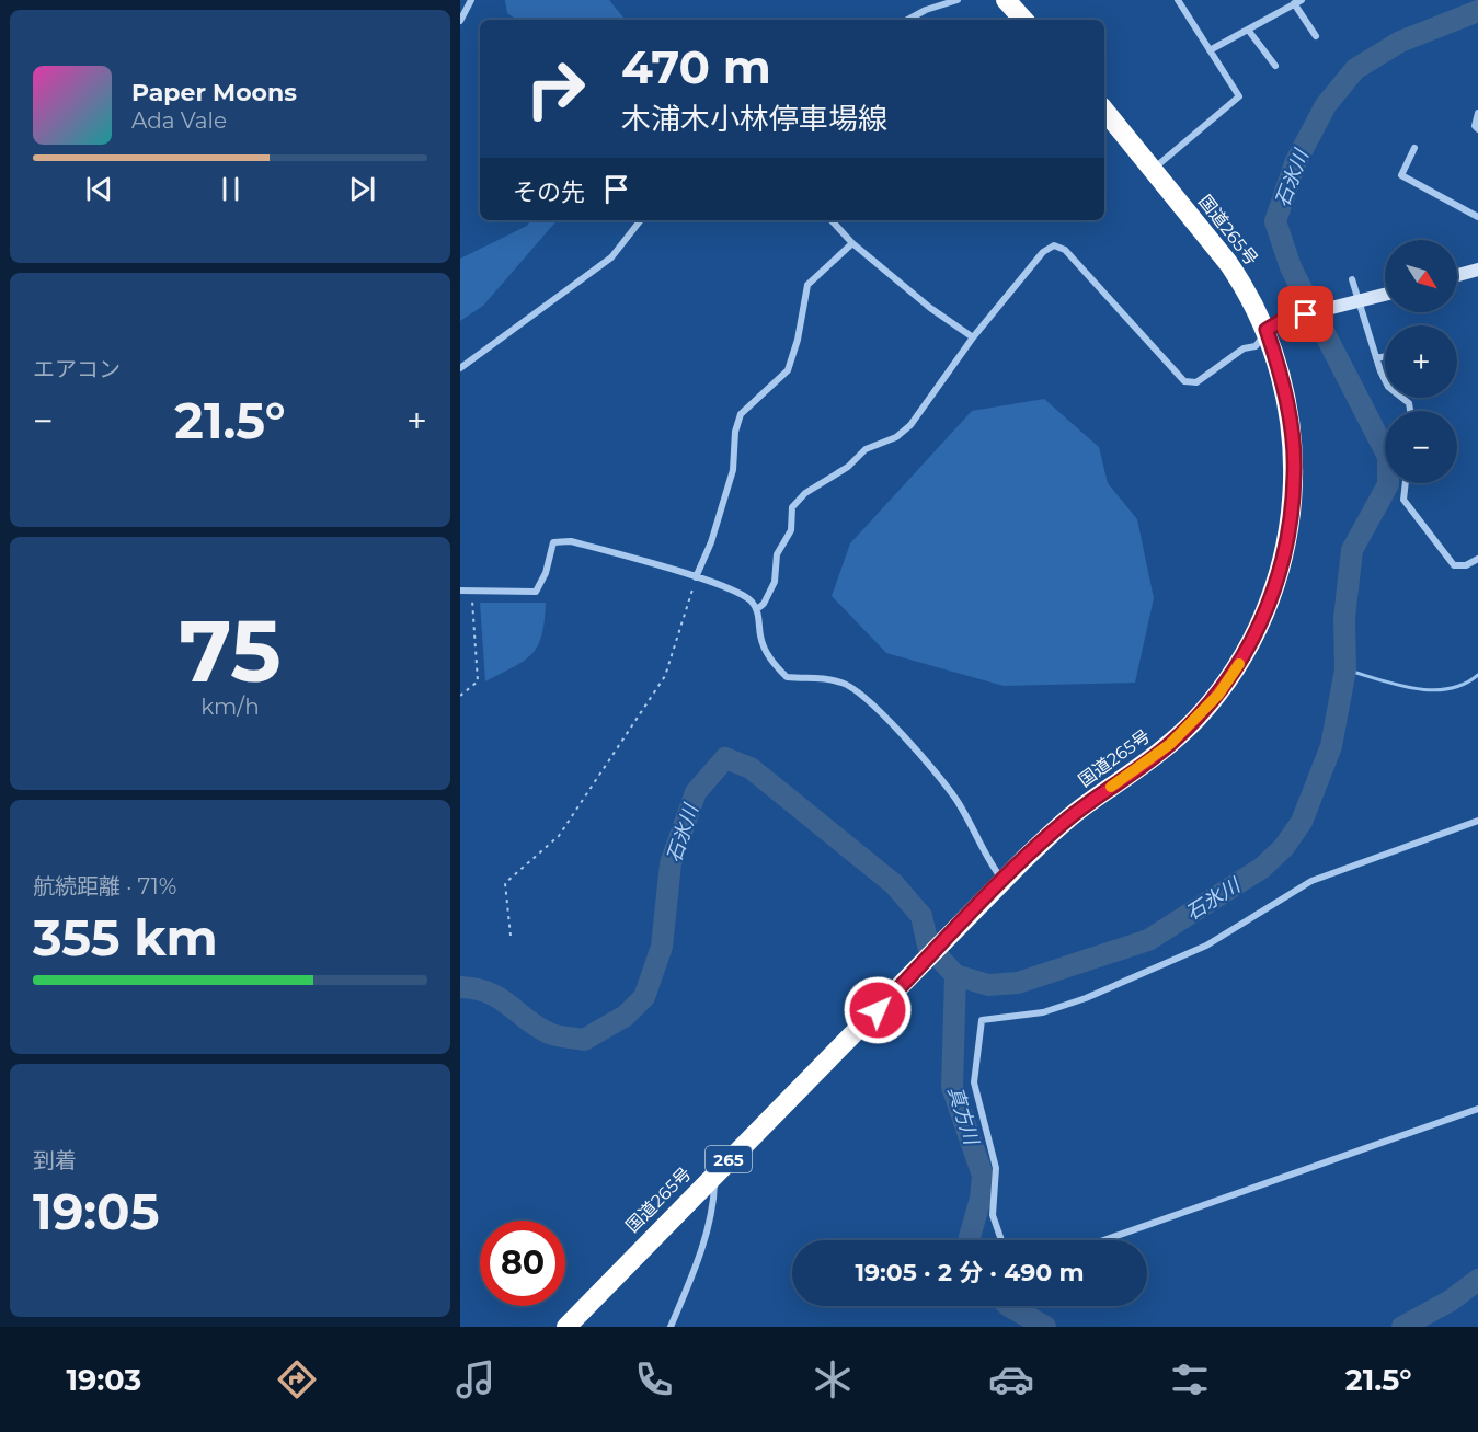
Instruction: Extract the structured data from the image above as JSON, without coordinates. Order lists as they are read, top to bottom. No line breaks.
{"streets":{"highway":["国道265号","265"]},"water":["石氷川","真方川"],"north":"bottom right","page":{"turn":["470 m","木浦木小林停車場線"],"song":["Paper Moons","Ada Vale"],"then":"その先","map_buttons":["+","−"],"tile":["エアコン",["75","km/h"],["航続距離 · 71%","355 km"],["到着","19:05"]],"heat":["−","21.5°","+"],"limit":"80","trip":"19:05 · 2 分 · 490 m","tabs":["19:03","21.5°"]}}
